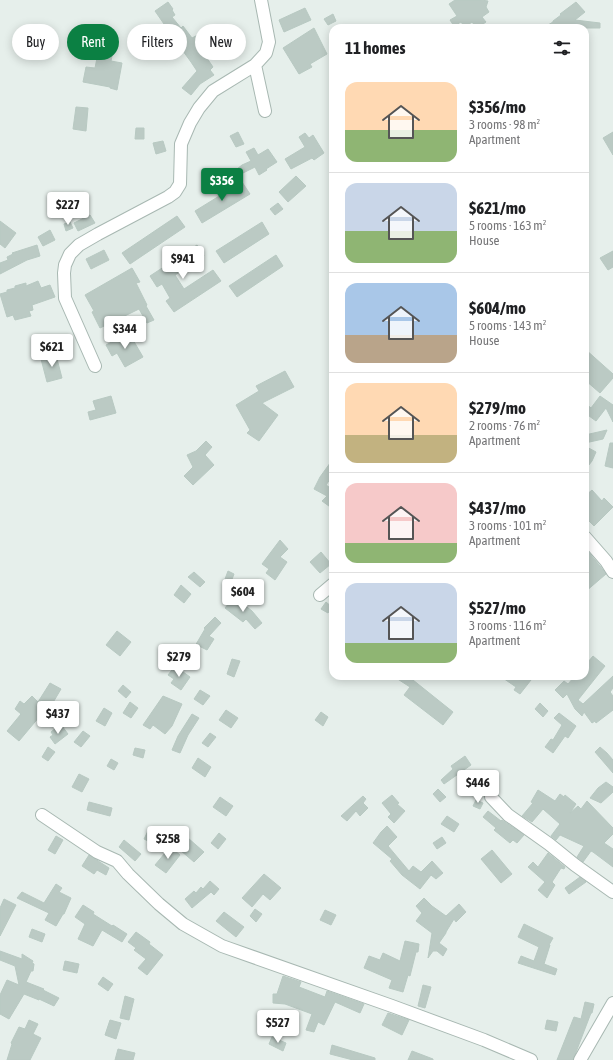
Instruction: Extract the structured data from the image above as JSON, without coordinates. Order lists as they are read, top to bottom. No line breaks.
{"page":{"chip":["Buy","Rent","Filters","New"],"heading":"11 homes","list":[{"name":"$356/mo","note":"3 rooms · 98 m² · Apartment"},{"name":"$621/mo","note":"5 rooms · 163 m² · House"},{"name":"$604/mo","note":"5 rooms · 143 m² · House"},{"name":"$279/mo","note":"2 rooms · 76 m² · Apartment"},{"name":"$437/mo","note":"3 rooms · 101 m² · Apartment"},{"name":"$527/mo","note":"3 rooms · 116 m² · Apartment"}],"price":["$356","$227","$941","$344","$621","$604","$279","$437","$446","$258","$527"]}}
